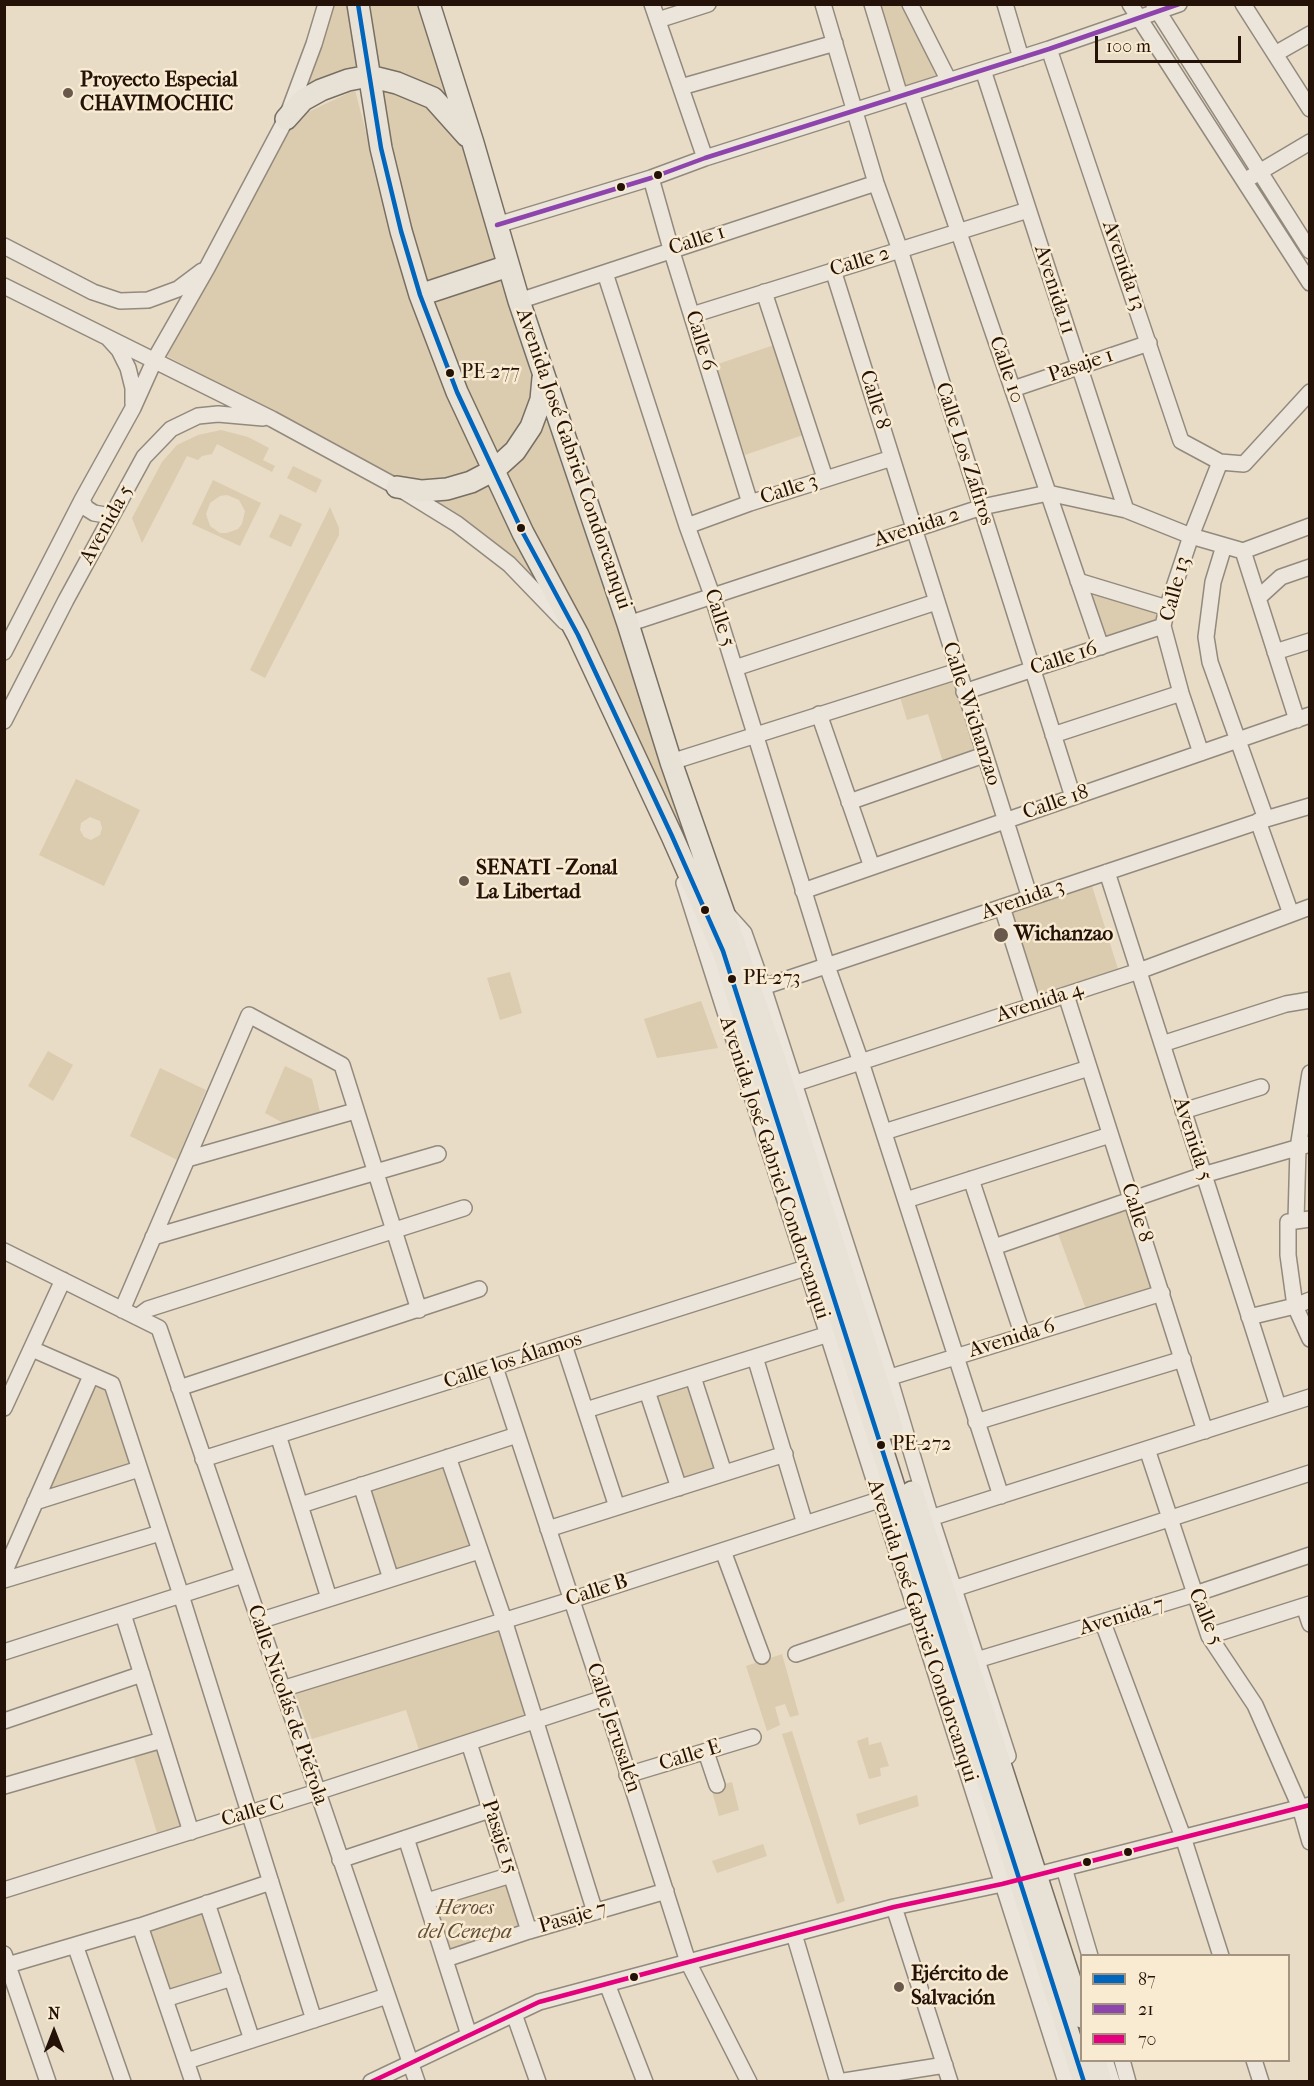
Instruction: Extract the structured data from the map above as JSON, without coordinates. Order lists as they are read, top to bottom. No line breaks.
{"streets":{"highway":["Avenida José Gabriel Condorcanqui"],"street":["Calle 1","Calle 2","Avenida 13","Avenida 11","Calle 6","Pasaje 1","Calle 10","Calle 8","Calle Los Zafiros","Calle 3","Avenida 5","Avenida 2","Calle 13","Calle 5","Calle 16","Calle Wichanzao","Calle 18","Avenida 3","Avenida 4","Avenida 6","Calle los Álamos","Calle B","Avenida 7","Calle Nicolás de Piérola","Calle Jerusalén","Calle E","Calle C","Pasaje 15","Pasaje 7"]},"crossings":[["Calle 1","Calle 6"],["Calle 1","Calle Los Zafiros"],["Calle 1","Avenida José Gabriel Condorcanqui"],["Calle 1","Calle 5"],["Calle 2","Avenida 11"],["Calle 2","Calle 6"],["Calle 2","Calle 10"],["Calle 2","Calle 8"],["Calle 2","Calle Los Zafiros"],["Avenida 13","Pasaje 1"],["Avenida 13","Calle 13"],["Avenida 11","Pasaje 1"],["Avenida 11","Avenida 2"],["Calle 6","Calle 3"],["Pasaje 1","Calle 10"],["Calle 10","Avenida 2"],["Calle 10","Calle 16"],["Calle 8","Calle 3"],["Calle 8","Avenida 2"],["Calle 8","Calle Wichanzao"],["Calle 8","Avenida 4"],["Calle 8","Avenida 6"],["Calle Los Zafiros","Avenida 2"],["Calle Los Zafiros","Calle 16"],["Calle Los Zafiros","Calle 18"],["Avenida José Gabriel Condorcanqui","Avenida 2"],["Avenida José Gabriel Condorcanqui","Avenida 3"],["Avenida José Gabriel Condorcanqui","Avenida 4"],["Avenida José Gabriel Condorcanqui","Avenida 6"],["Avenida José Gabriel Condorcanqui","Calle los Álamos"],["Avenida José Gabriel Condorcanqui","Calle B"],["Avenida José Gabriel Condorcanqui","Avenida 7"],["Calle 3","Calle 5"],["Avenida 5","Avenida 3"],["Avenida 5","Avenida 4"],["Avenida 2","Calle 13"],["Avenida 2","Calle 5"],["Avenida 2","Calle Wichanzao"],["Calle 13","Calle 16"],["Calle 13","Calle 18"],["Calle 5","Calle 18"],["Calle 5","Avenida 3"],["Calle 5","Avenida 4"],["Calle 5","Avenida 6"],["Calle 5","Avenida 7"],["Calle 16","Calle Wichanzao"],["Calle Wichanzao","Calle 18"],["Calle Wichanzao","Avenida 3"],["Calle los Álamos","Calle Nicolás de Piérola"],["Calle los Álamos","Calle Jerusalén"],["Calle B","Calle Nicolás de Piérola"],["Calle B","Calle Jerusalén"],["Calle Nicolás de Piérola","Calle C"],["Calle Jerusalén","Calle E"],["Calle Jerusalén","Calle C"],["Calle Jerusalén","Pasaje 7"],["Calle C","Pasaje 15"],["Pasaje 15","Pasaje 7"]],"parks":["Heroes del Cenepa"],"places":["Proyecto Especial CHAVIMOCHIC","PE-277","SENATI - Zonal La Libertad","Wichanzao","PE-273","PE-272","Ejército de Salvación"],"lines":["transit line 87","transit line 21","transit line 70"],"legend":["87","21","70"],"scale_bar":"100 m","north":"top"}
